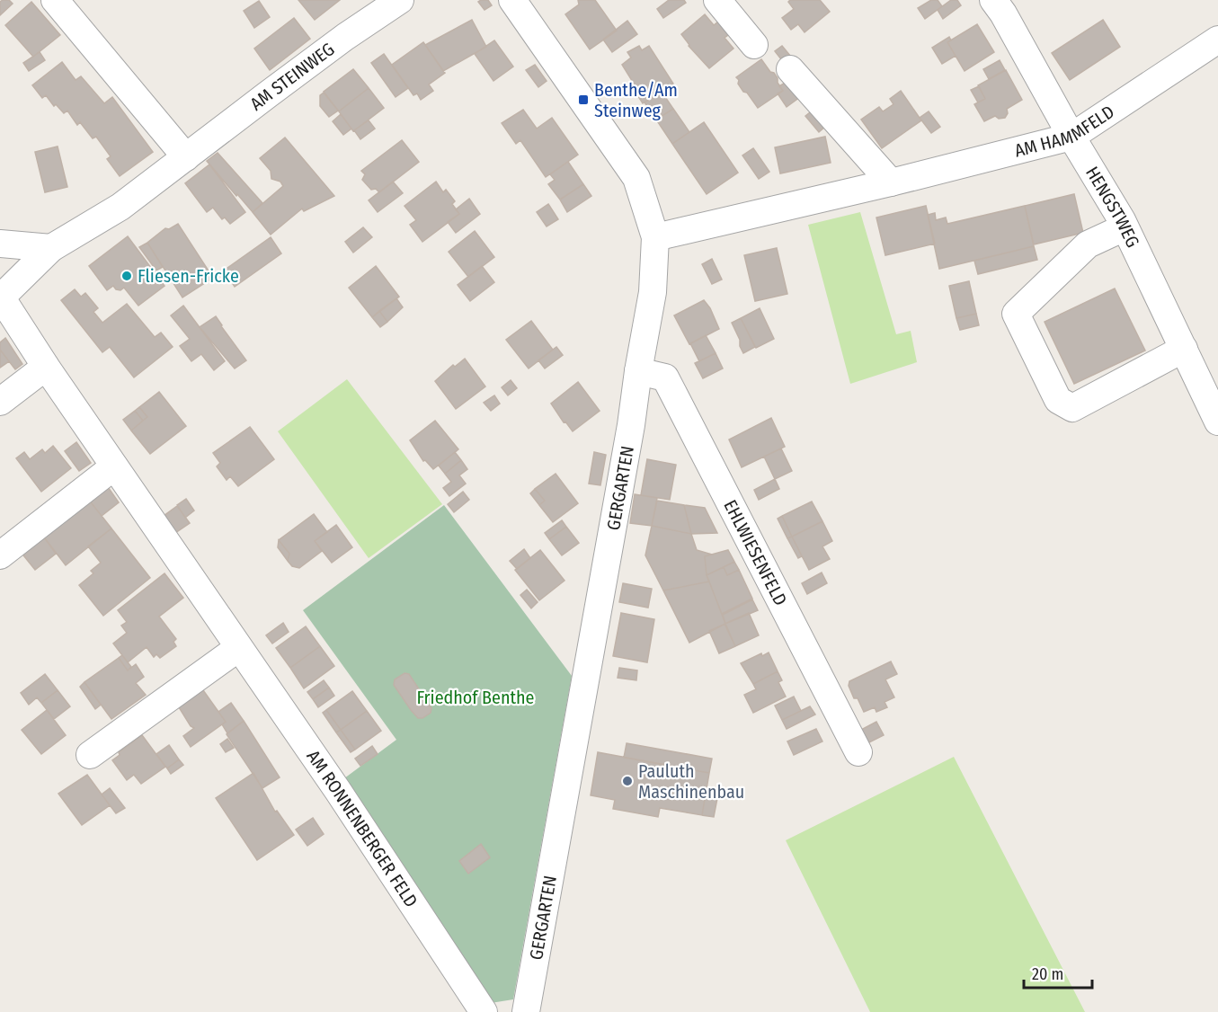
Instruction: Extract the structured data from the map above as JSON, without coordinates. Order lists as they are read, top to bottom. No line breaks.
{"streets":{"street":["AM STEINWEG","AM HAMMFELD","HENGSTWEG","GERGARTEN","EHLWIESENFELD","AM RONNENBERGER FELD"]},"crossings":[["AM STEINWEG","AM RONNENBERGER FELD"],["AM HAMMFELD","HENGSTWEG"],["AM HAMMFELD","GERGARTEN"],["GERGARTEN","EHLWIESENFELD"]],"parks":["Friedhof Benthe"],"places":{"transit":["Benthe/Am Steinweg"],"other":["Fliesen-Fricke","Pauluth Maschinenbau"]},"scale_bar":"20 m"}
